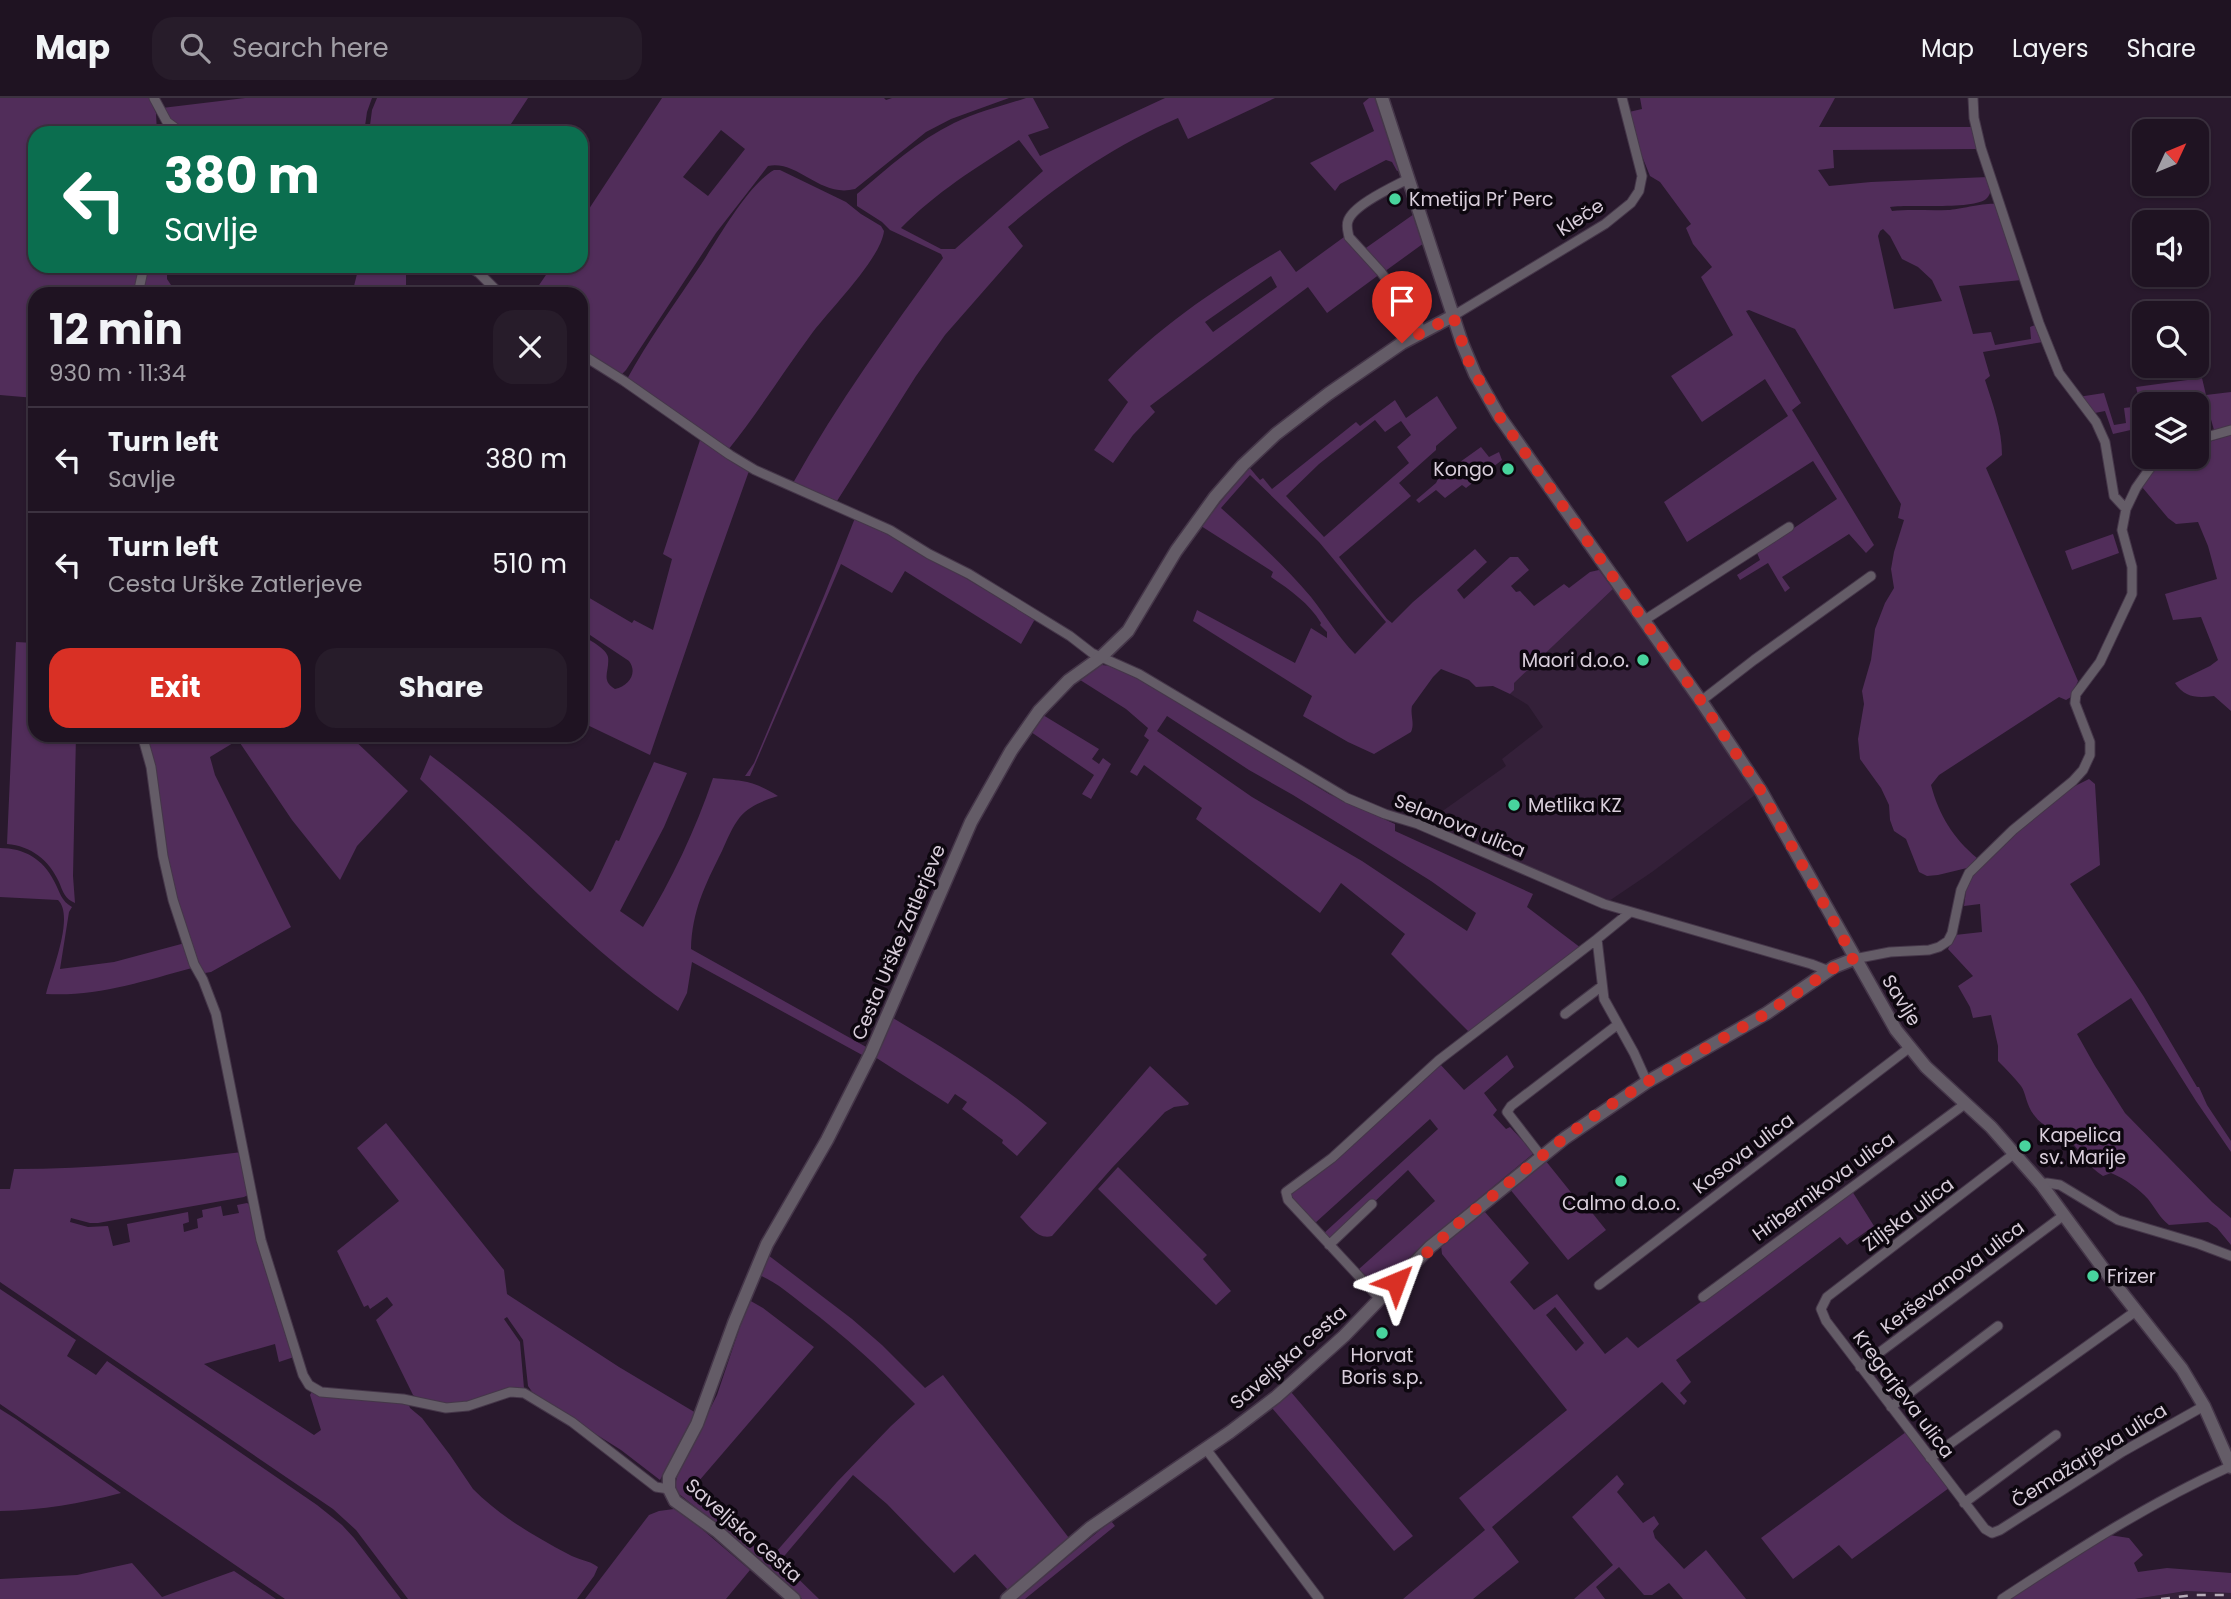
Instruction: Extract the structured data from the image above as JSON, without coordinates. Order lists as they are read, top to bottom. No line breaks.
{"streets":{"street":["Kleče","Selanova ulica","Cesta Urške Zatlerjeve","Savlje","Kosova ulica","Hribernikova ulica","Ziljska ulica","Kerševanova ulica","Saveljska cesta","Kregarjeva ulica","Čemažarjeva ulica"]},"crossings":[["Kleče","Cesta Urške Zatlerjeve"],["Kleče","Savlje"],["Selanova ulica","Cesta Urške Zatlerjeve"],["Selanova ulica","Saveljska cesta"],["Cesta Urške Zatlerjeve","Savlje"],["Cesta Urške Zatlerjeve","Saveljska cesta"],["Savlje","Kosova ulica"],["Savlje","Hribernikova ulica"],["Savlje","Ziljska ulica"],["Savlje","Kerševanova ulica"],["Savlje","Saveljska cesta"],["Savlje","Čemažarjeva ulica"],["Ziljska ulica","Kregarjeva ulica"],["Kerševanova ulica","Kregarjeva ulica"],["Kregarjeva ulica","Čemažarjeva ulica"]],"places":["Kmetija Pr' Perc","Kongo","Maori d.o.o.","Metlika KZ","Kapelica sv. Marije","Calmo d.o.o.","Frizer","Horvat Boris s.p."],"north":"top right","page":{"header":"Map","search":"Search here","nav":["Map","Layers","Share"],"turn":["380 m","Savlje"],"heading":["12 min","930 m · 11:34"],"list":[{"name":"Turn left","note":"Savlje","value":"380 m"},{"name":"Turn left","note":"Cesta Urške Zatlerjeve","value":"510 m"}],"buttons":["Exit","Share"]}}
